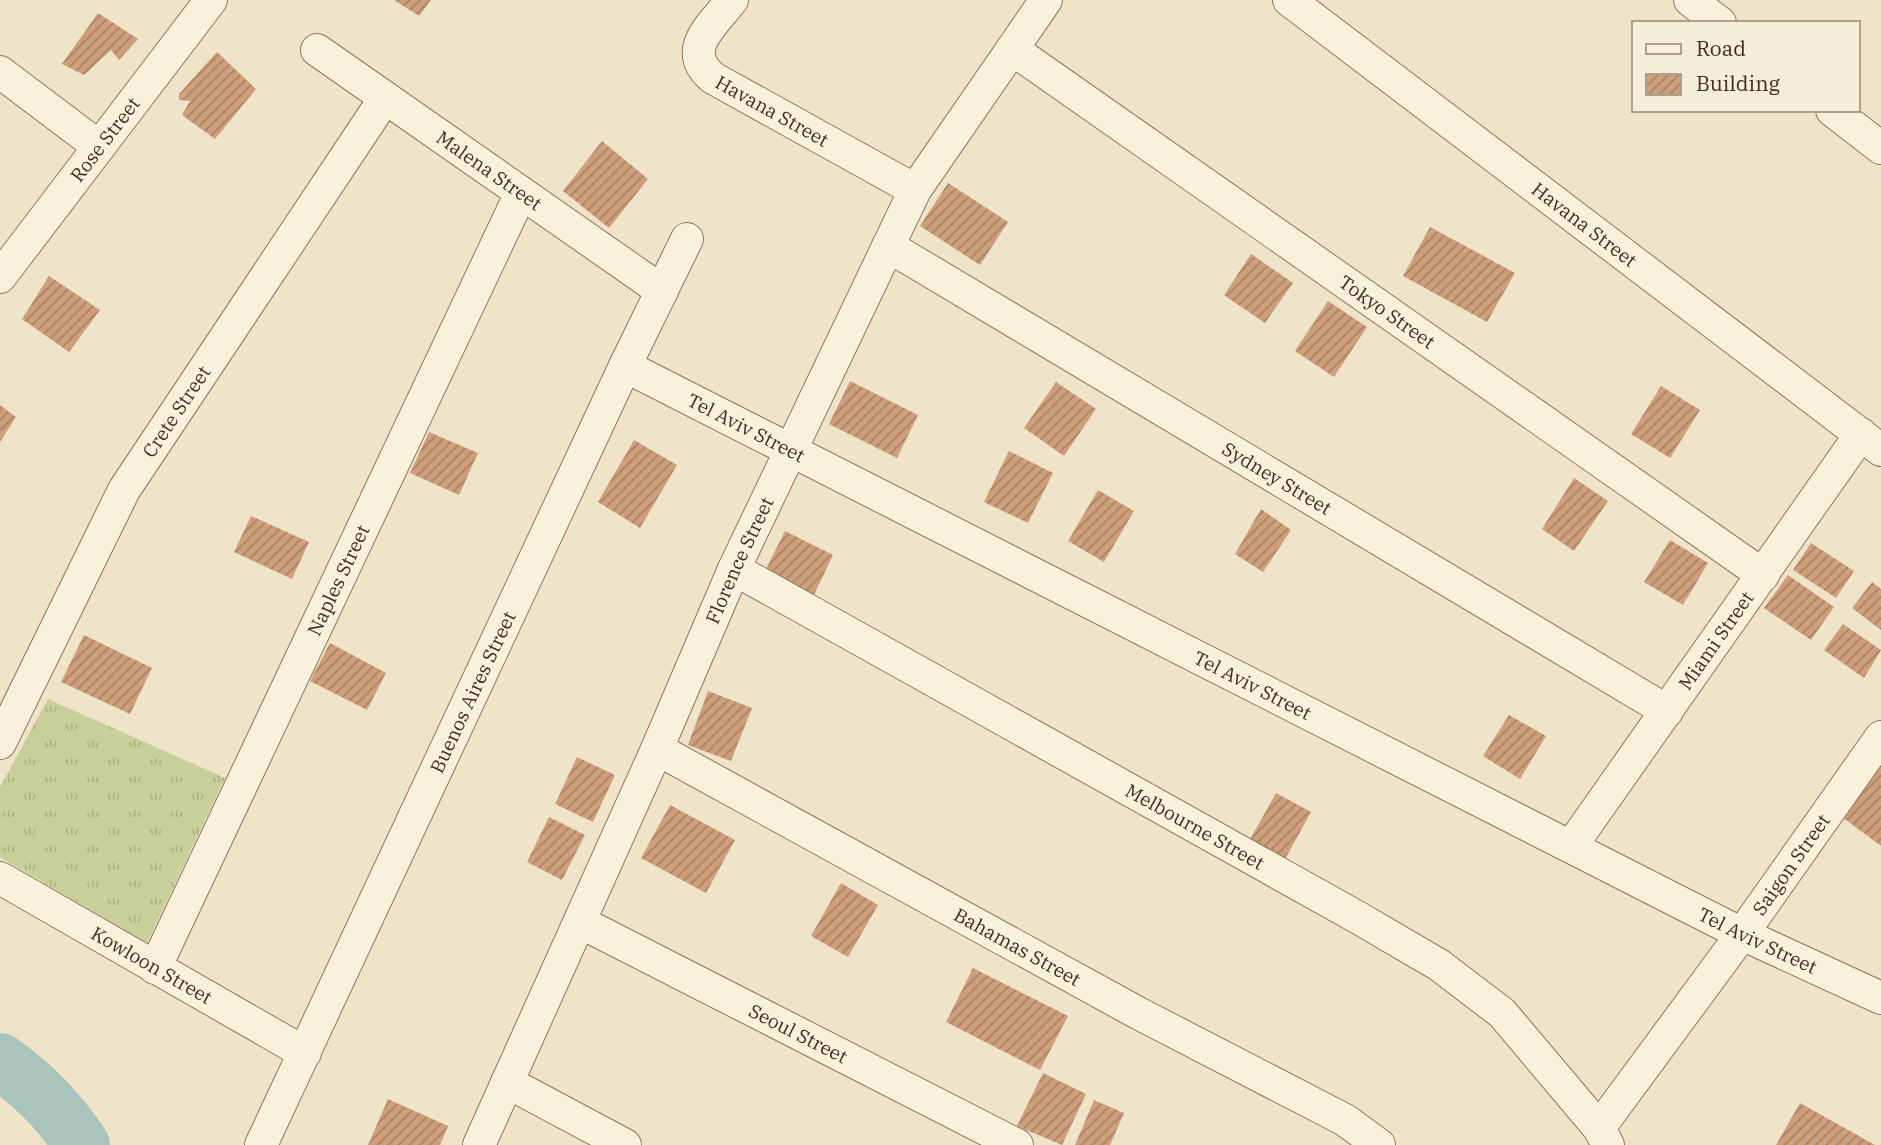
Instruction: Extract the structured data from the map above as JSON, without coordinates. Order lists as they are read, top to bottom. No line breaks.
{"streets":{"street":["Havana Street","Rose Street","Malena Street","Tokyo Street","Crete Street","Tel Aviv Street","Sydney Street","Florence Street","Naples Street","Miami Street","Buenos Aires Street","Melbourne Street","Saigon Street","Bahamas Street","Kowloon Street","Seoul Street"]},"crossings":[["Havana Street","Florence Street"],["Havana Street","Miami Street"],["Malena Street","Crete Street"],["Malena Street","Naples Street"],["Malena Street","Buenos Aires Street"],["Tokyo Street","Florence Street"],["Tokyo Street","Miami Street"],["Tel Aviv Street","Florence Street"],["Tel Aviv Street","Miami Street"],["Tel Aviv Street","Buenos Aires Street"],["Tel Aviv Street","Saigon Street"],["Sydney Street","Florence Street"],["Sydney Street","Miami Street"],["Florence Street","Melbourne Street"],["Florence Street","Bahamas Street"],["Florence Street","Seoul Street"],["Naples Street","Kowloon Street"],["Buenos Aires Street","Kowloon Street"],["Melbourne Street","Saigon Street"]],"legend":["Road","Building"]}
